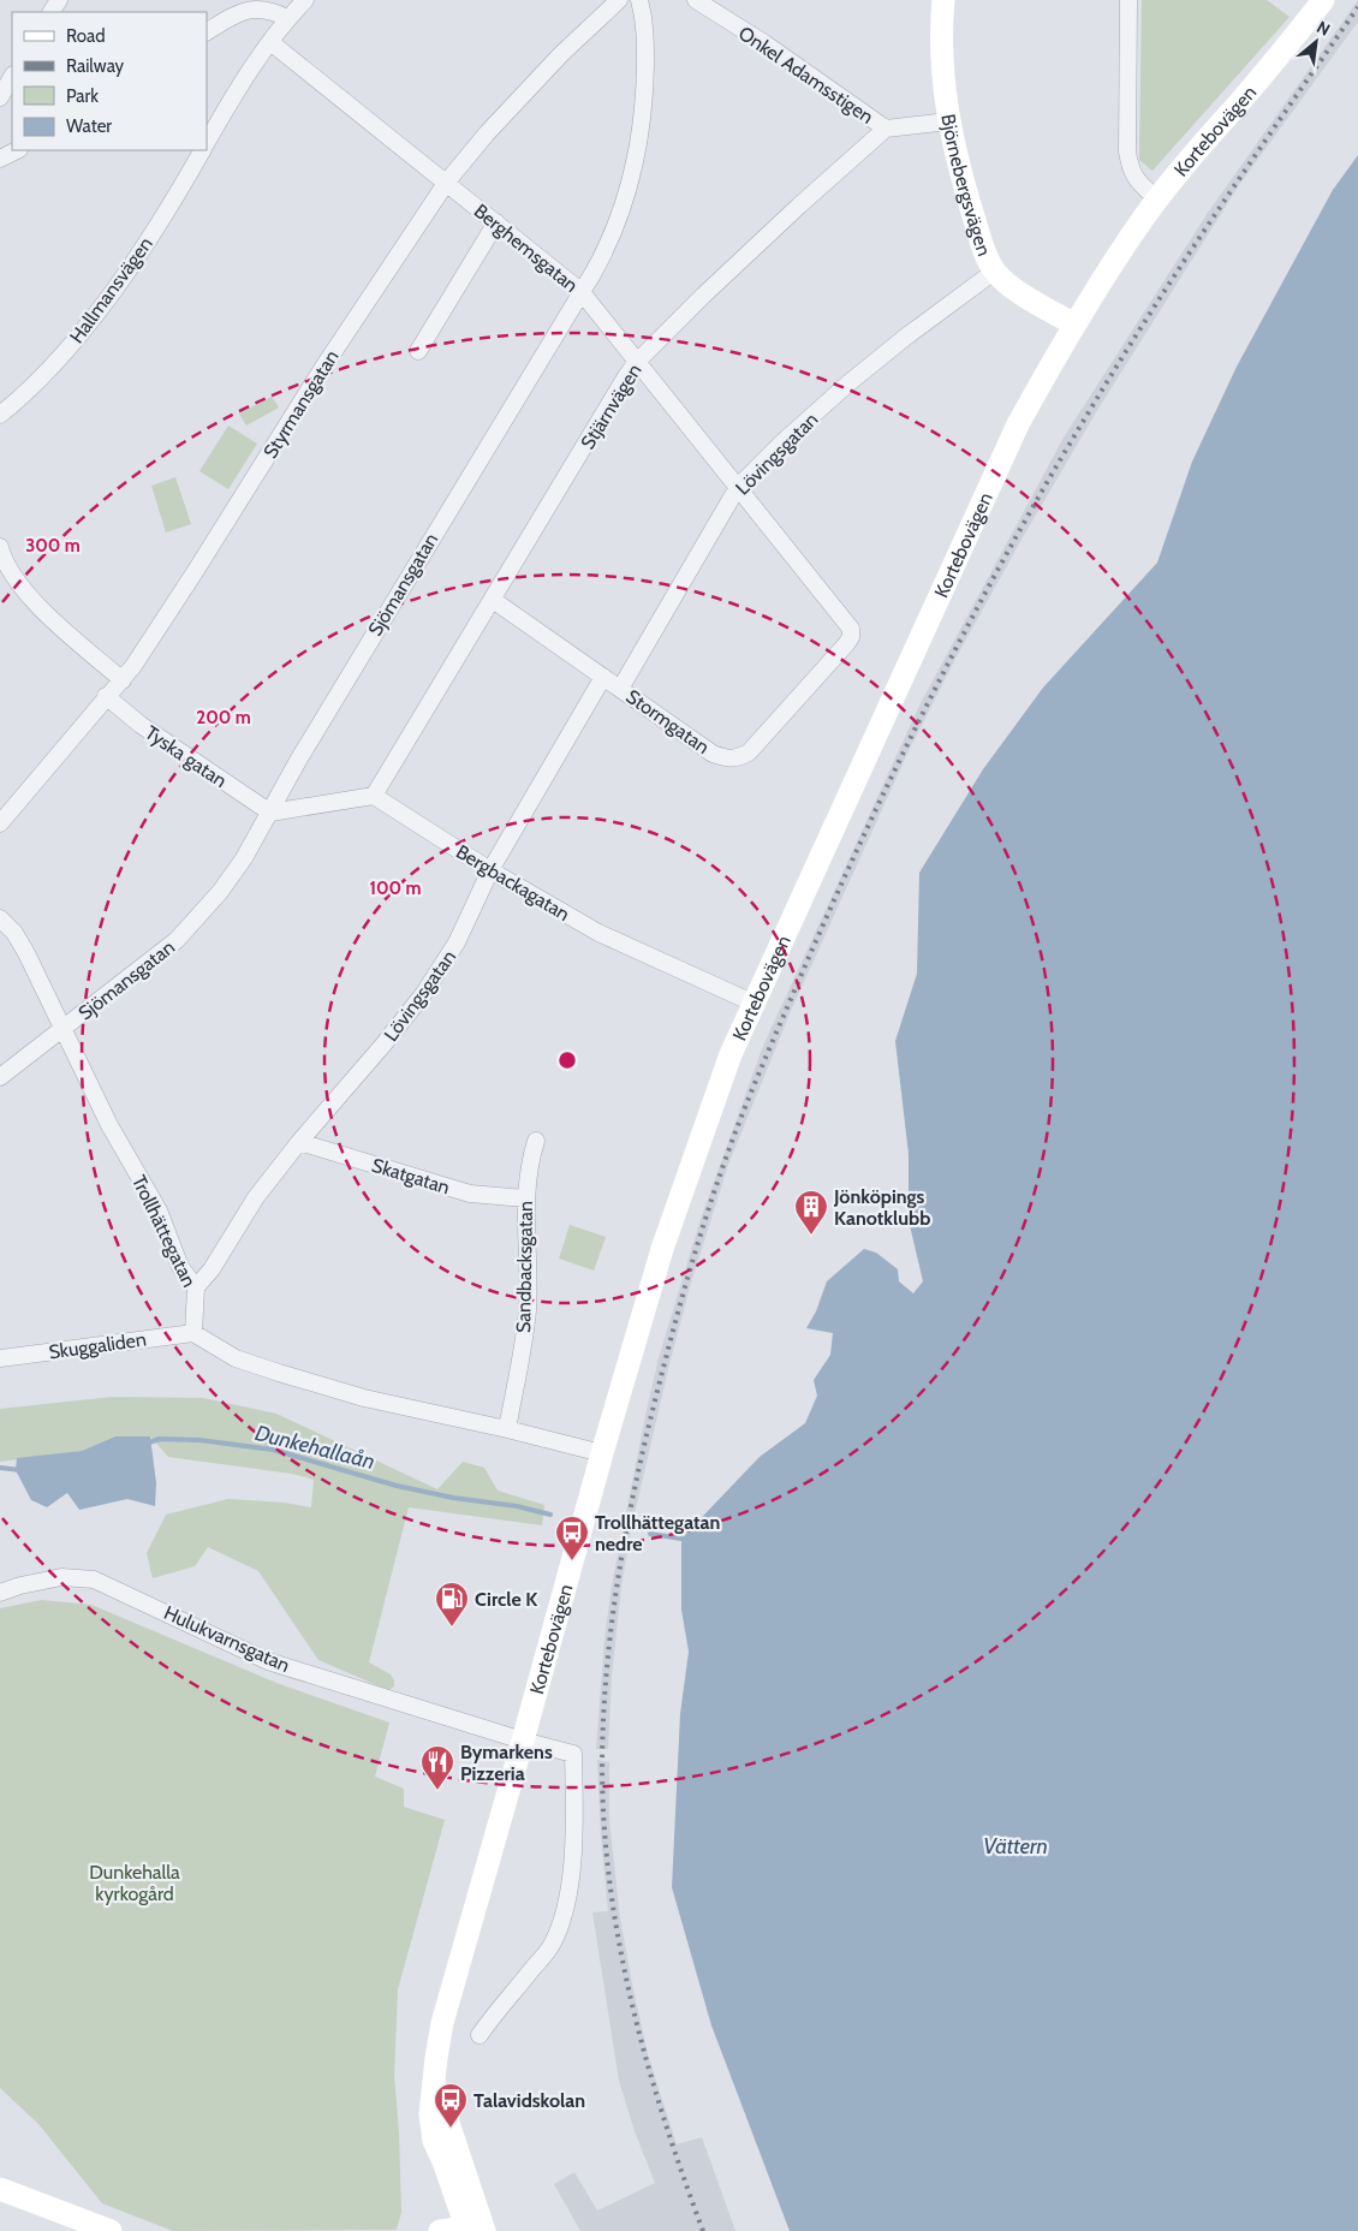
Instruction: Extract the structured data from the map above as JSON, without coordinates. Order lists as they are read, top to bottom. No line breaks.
{"streets":{"street":["Onkel Adamsstigen","Kortebovägen","Björnebergsvägen","Berghemsgatan","Hallmansvägen","Styrmansgatan","Stjärnvägen","Lövingsgatan","Sjömansgatan","Stormgatan","Tyska gatan","Bergbackagatan","Skatgatan","Trollhättegatan","Sandbacksgatan","Skuggaliden","Hulukvarnsgatan"]},"crossings":[["Onkel Adamsstigen","Stjärnvägen"],["Kortebovägen","Björnebergsvägen"],["Kortebovägen","Bergbackagatan"],["Kortebovägen","Hulukvarnsgatan"],["Björnebergsvägen","Lövingsgatan"],["Berghemsgatan","Styrmansgatan"],["Berghemsgatan","Stjärnvägen"],["Berghemsgatan","Lövingsgatan"],["Berghemsgatan","Sjömansgatan"],["Berghemsgatan","Stormgatan"],["Styrmansgatan","Tyska gatan"],["Stjärnvägen","Stormgatan"],["Stjärnvägen","Bergbackagatan"],["Lövingsgatan","Stormgatan"],["Lövingsgatan","Bergbackagatan"],["Lövingsgatan","Skatgatan"],["Lövingsgatan","Trollhättegatan"],["Sjömansgatan","Tyska gatan"],["Sjömansgatan","Trollhättegatan"],["Skatgatan","Sandbacksgatan"],["Trollhättegatan","Skuggaliden"]],"water":["Dunkehallaån","Vättern"],"parks":["Dunkehalla kyrkogård"],"places":{"building":["Jönköpings Kanotklubb"],"bus stop":["Trollhättegatan nedre","Talavidskolan"],"fuel station":["Circle K"],"restaurant":["Bymarkens Pizzeria"]},"legend":["Road","Railway","Park","Water"],"north":"top right","rings":["300 m","200 m","100 m"]}
